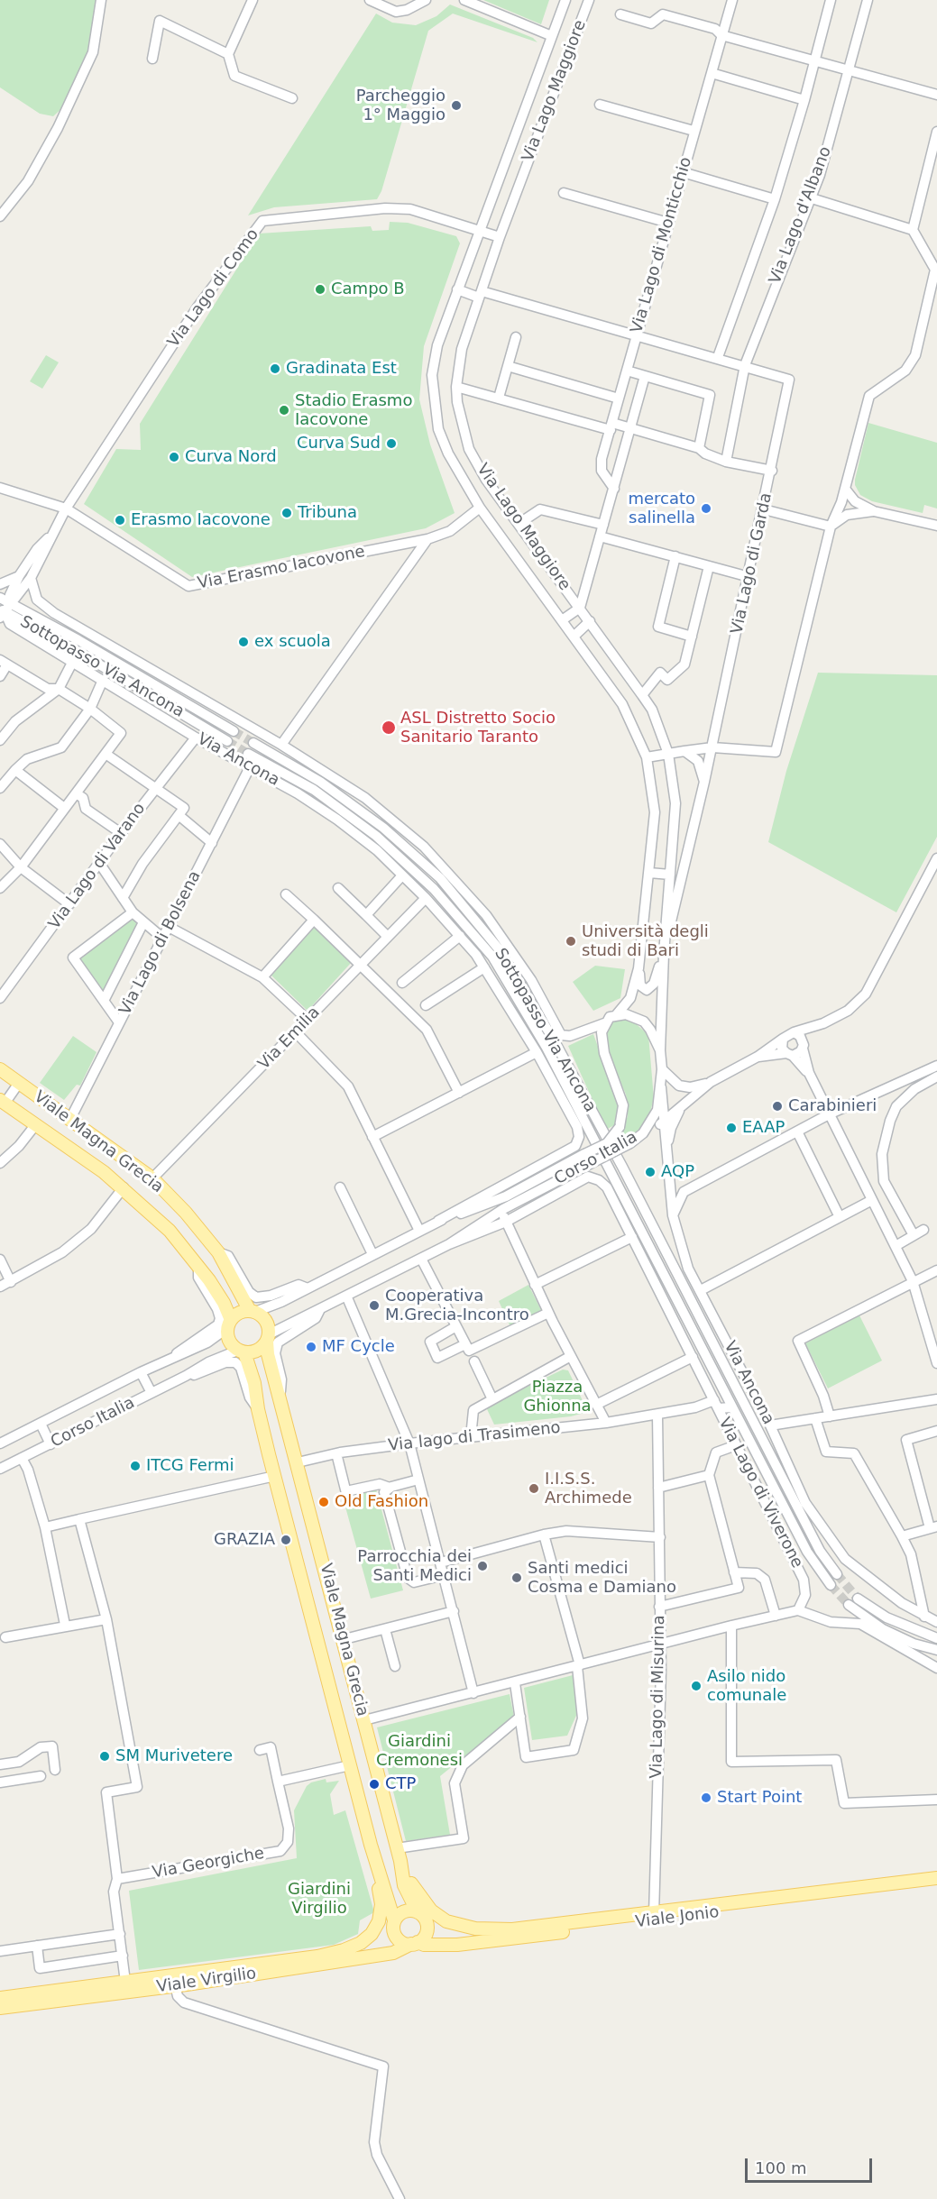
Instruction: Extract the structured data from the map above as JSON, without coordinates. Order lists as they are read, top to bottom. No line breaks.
{"streets":{"main road":["Viale Magna Grecia","Viale Jonio","Viale Virgilio"],"street":["Via Lago Maggiore","Via Lago d'Albano","Via Lago di Monticchio","Via Lago di Como","Via Lago di Garda","Via Erasmo Iacovone","Sottopasso Via Ancona","Via Ancona","Via Lago di Varano","Via Lago di Bolsena","Via Emilia","Corso Italia","Via lago di Trasimeno","Via Lago di Viverone","Via Lago di Misurina","Via Georgiche"]},"crossings":[["Via Lago Maggiore","Via Lago di Como"],["Via Lago Maggiore","Via Lago di Garda"],["Via Lago Maggiore","Via Erasmo Iacovone"],["Via Lago Maggiore","Corso Italia"],["Via Lago d'Albano","Via Lago di Garda"],["Via Lago di Como","Via Erasmo Iacovone"],["Via Lago di Como","Sottopasso Via Ancona"],["Via Lago di Como","Via Ancona"],["Sottopasso Via Ancona","Via Ancona"],["Via Ancona","Via Lago di Varano"],["Via Ancona","Via Lago di Bolsena"],["Via Ancona","Via Emilia"],["Via Ancona","Corso Italia"],["Via Ancona","Via lago di Trasimeno"],["Via Ancona","Via Lago di Viverone"],["Via Lago di Bolsena","Viale Magna Grecia"],["Via Emilia","Viale Magna Grecia"],["Viale Magna Grecia","Corso Italia"],["Viale Magna Grecia","Via lago di Trasimeno"],["Viale Magna Grecia","Viale Jonio"],["Viale Magna Grecia","Viale Virgilio"],["Via lago di Trasimeno","Via Lago di Viverone"],["Via lago di Trasimeno","Via Lago di Misurina"],["Via Lago di Misurina","Viale Jonio"],["Viale Jonio","Viale Virgilio"]],"parks":["Piazza Ghionna","Giardini Cremonesi","Giardini Virgilio"],"places":["Parcheggio 1° Maggio","Campo B","Gradinata Est","Stadio Erasmo Iacovone","Curva Sud","Curva Nord","mercato salinella","Tribuna","Erasmo Iacovone","ex scuola","ASL Distretto Socio Sanitario Taranto","Università degli studi di Bari","Carabinieri","EAAP","AQP","Cooperativa M.Grecia-Incontro","MF Cycle","ITCG Fermi","I.I.S.S. Archimede","Old Fashion","GRAZIA","Parrocchia dei Santi Medici","Santi medici Cosma e Damiano","Asilo nido comunale","SM Murivetere","CTP","Start Point"],"scale_bar":"100 m"}
